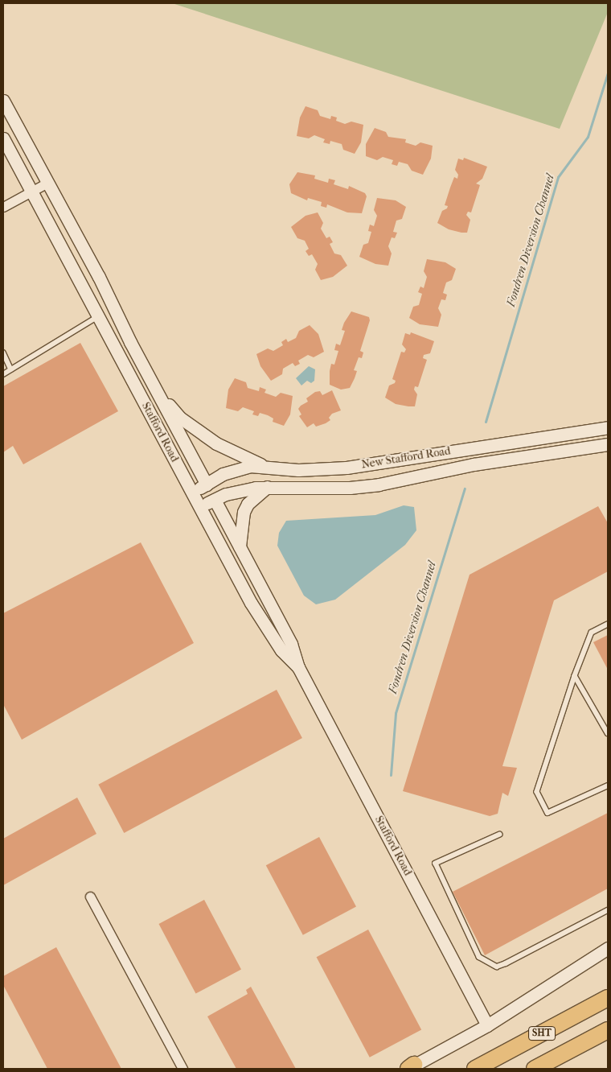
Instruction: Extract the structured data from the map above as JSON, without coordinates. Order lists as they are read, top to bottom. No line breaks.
{"streets":{"highway":["SHT"],"main road":["Stafford Road","New Stafford Road"]},"crossings":[["Stafford Road","New Stafford Road"]],"water":["Fondren Diversion Channel"]}
